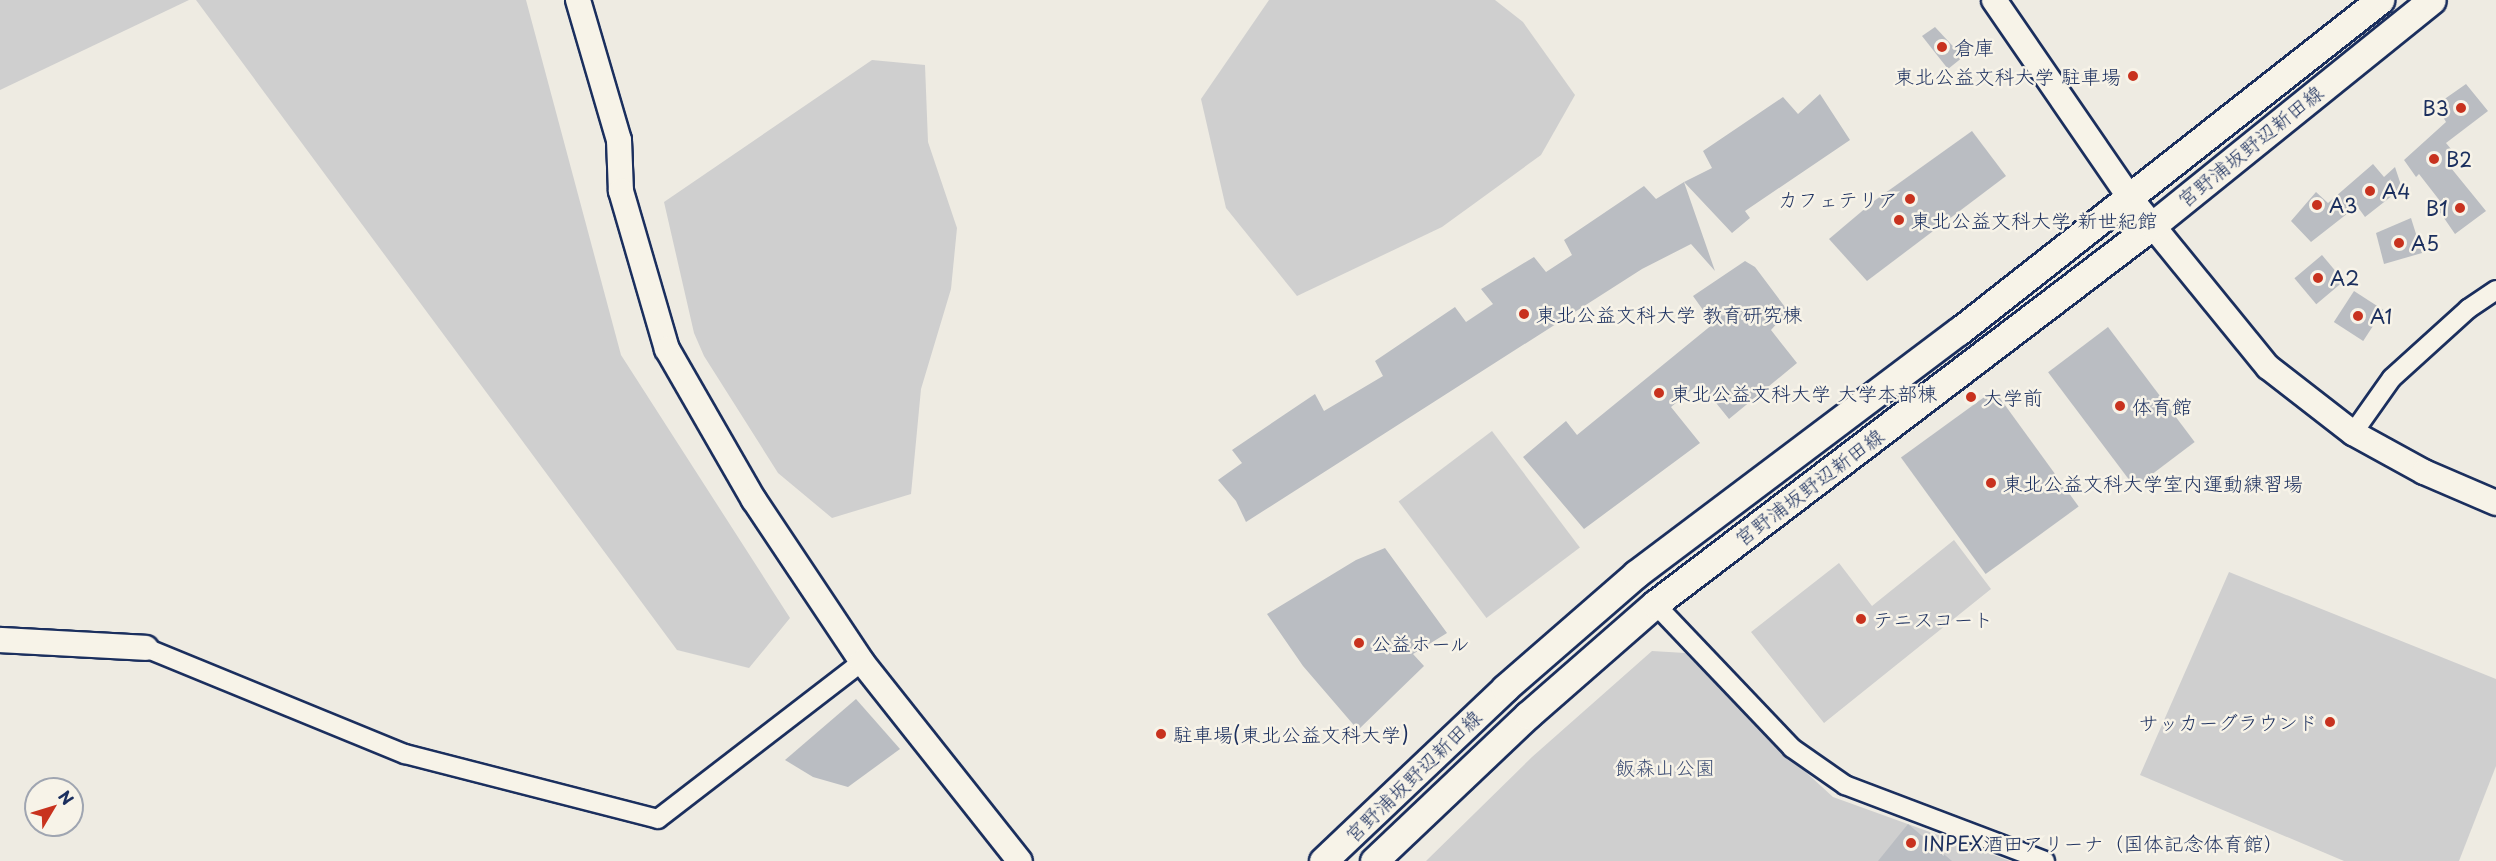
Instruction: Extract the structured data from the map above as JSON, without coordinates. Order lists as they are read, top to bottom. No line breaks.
{"streets":{"main road":["宮野浦坂野辺新田線"]},"parks":["飯森山公園"],"places":["倉庫","東北公益文科大学 駐車場","B3","B2","A4","カフェテリア","A3","B1","東北公益文科大学 新世紀館","A5","A2","東北公益文科大学 教育研究棟","A1","東北公益文科大学 大学本部棟","大学前","体育館","東北公益文科大学室内運動練習場","テニスコート","公益ホール","サッカーグラウンド","駐車場(東北公益文科大学)","INPEX酒田アリーナ（国体記念体育館）"],"north":"top right"}
